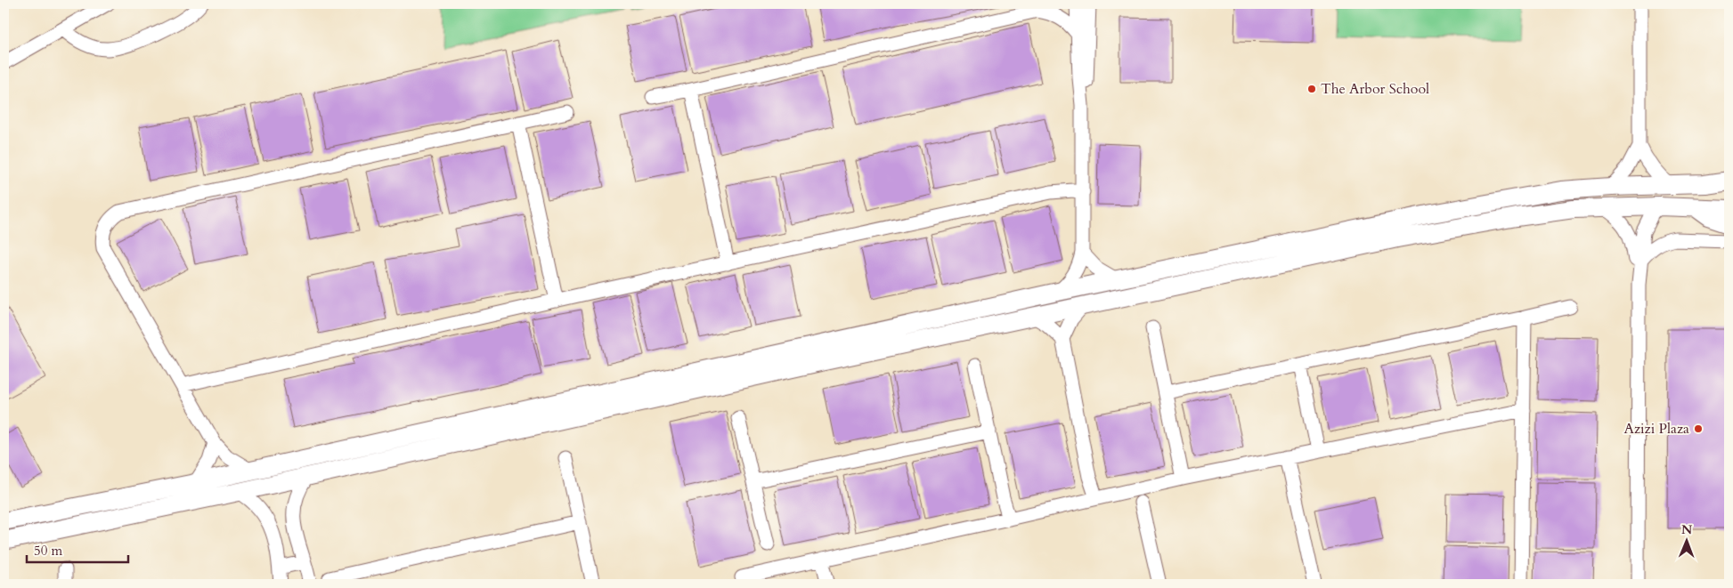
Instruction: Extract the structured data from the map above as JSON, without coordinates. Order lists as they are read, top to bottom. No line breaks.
{"places":["The Arbor School","Azizi Plaza"],"scale_bar":"50 m","north":"top"}
